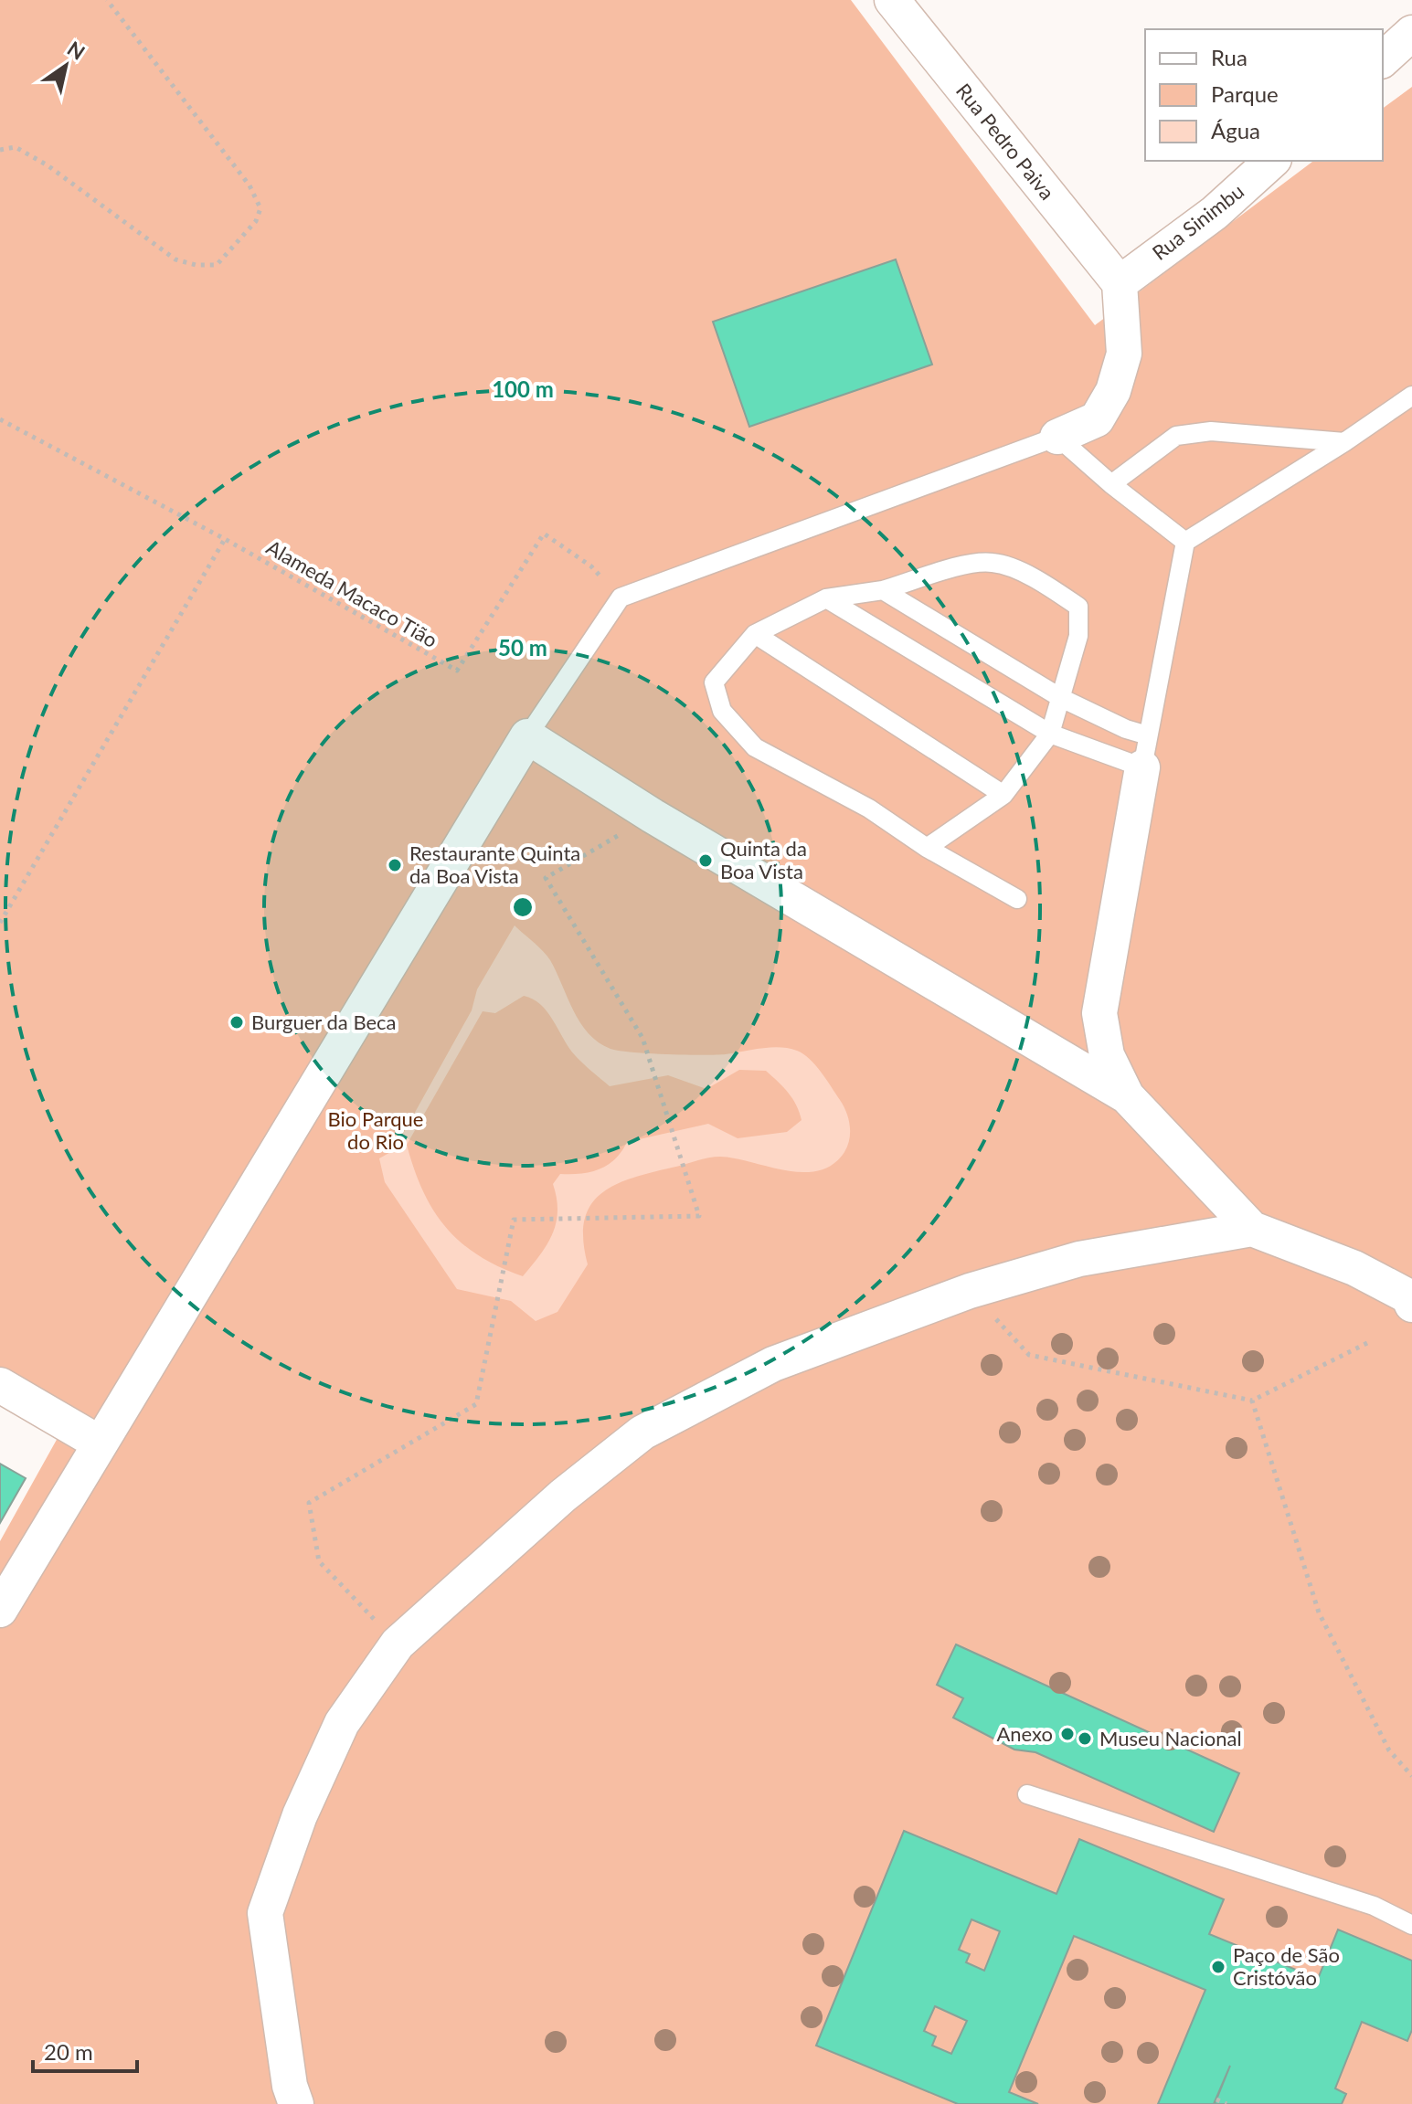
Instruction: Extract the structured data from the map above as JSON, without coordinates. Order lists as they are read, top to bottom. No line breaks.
{"streets":{"street":["Rua Pedro Paiva","Rua Sinimbu"],"path":["Alameda Macaco Tião"]},"crossings":[["Rua Pedro Paiva","Rua Sinimbu"]],"parks":["Bio Parque do Rio"],"places":["Quinta da Boa Vista","Restaurante Quinta da Boa Vista","Burguer da Beca","Anexo","Museu Nacional","Paço de São Cristóvão"],"legend":["Rua","Parque","Água"],"scale_bar":"20 m","north":"top right","rings":["100 m","50 m"]}
